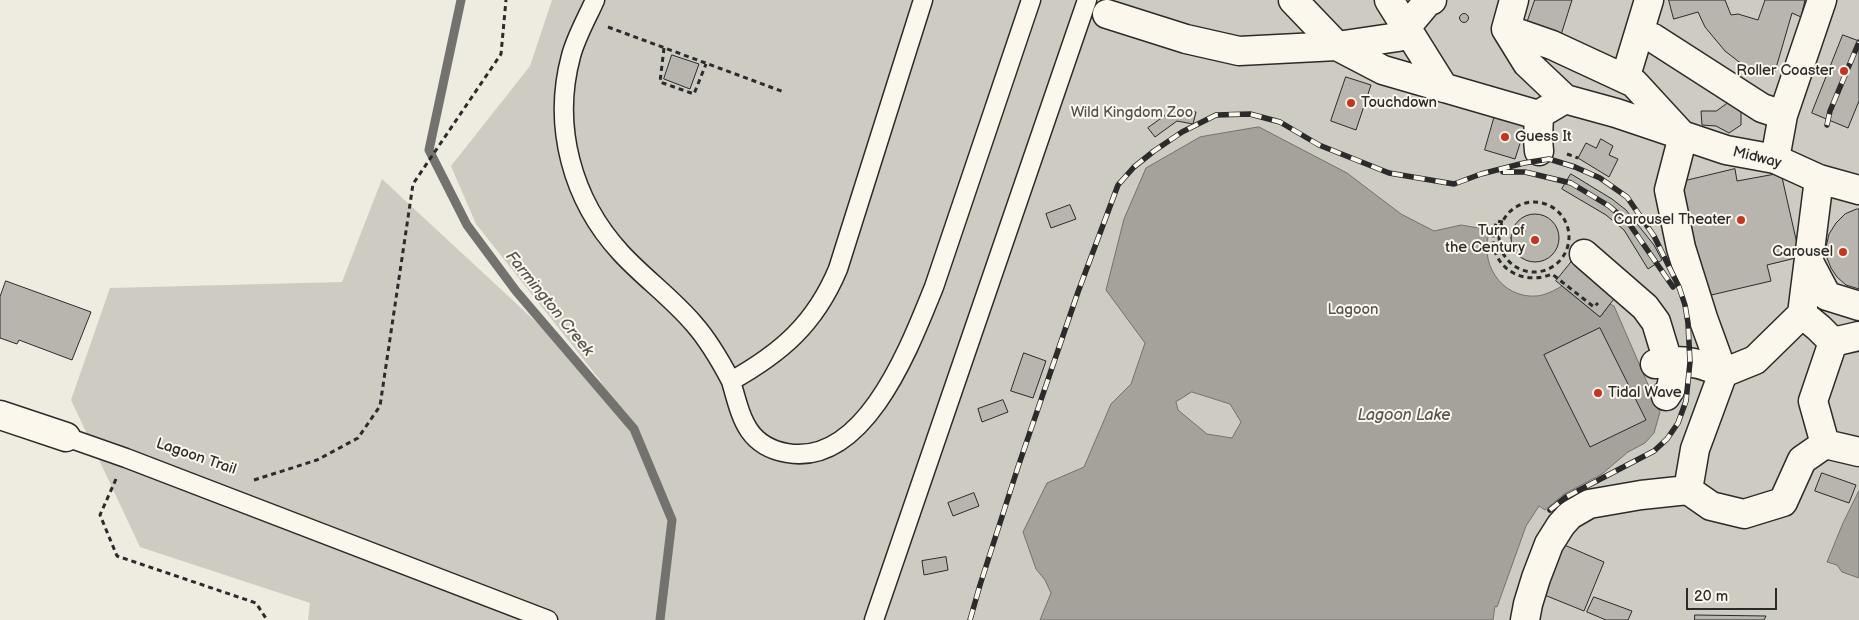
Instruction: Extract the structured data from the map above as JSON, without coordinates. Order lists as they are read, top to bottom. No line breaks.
{"streets":{"street":["Midway"],"path":["Lagoon Trail"]},"water":["Farmington Creek","Lagoon Lake"],"parks":["Wild Kingdom Zoo","Lagoon"],"places":["Roller Coaster","Touchdown","Guess It","Carousel Theater","Turn of the Century","Carousel","Tidal Wave"],"scale_bar":"20 m"}
